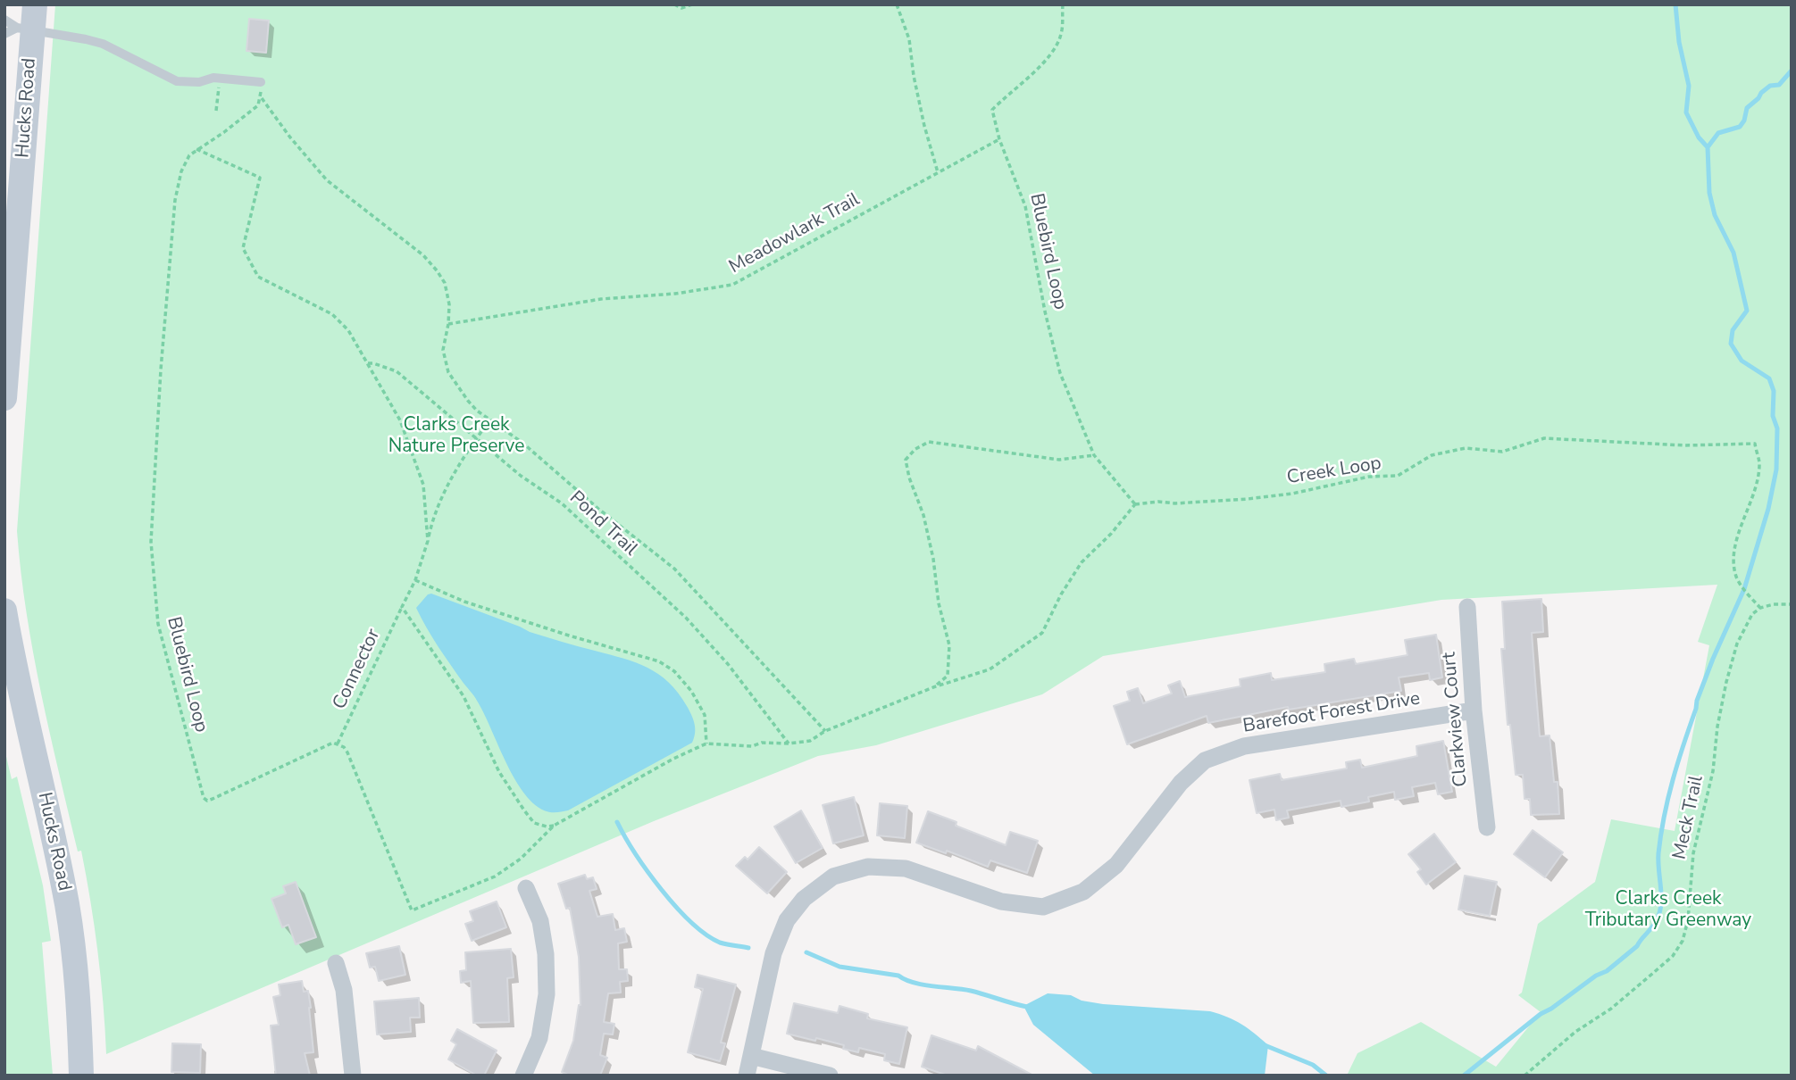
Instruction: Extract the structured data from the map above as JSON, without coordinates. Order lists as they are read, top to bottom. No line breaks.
{"streets":{"main road":["Hucks Road"],"street":["Barefoot Forest Drive","Clarkview Court"],"path":["Meadowlark Trail","Bluebird Loop","Creek Loop","Pond Trail","Connector","Meck Trail"]},"crossings":[["Meadowlark Trail","Pond Trail"],["Bluebird Loop","Creek Loop"],["Bluebird Loop","Pond Trail"],["Bluebird Loop","Connector"],["Creek Loop","Meck Trail"],["Barefoot Forest Drive","Clarkview Court"]],"parks":["Clarks Creek Nature Preserve","Clarks Creek Tributary Greenway"]}
